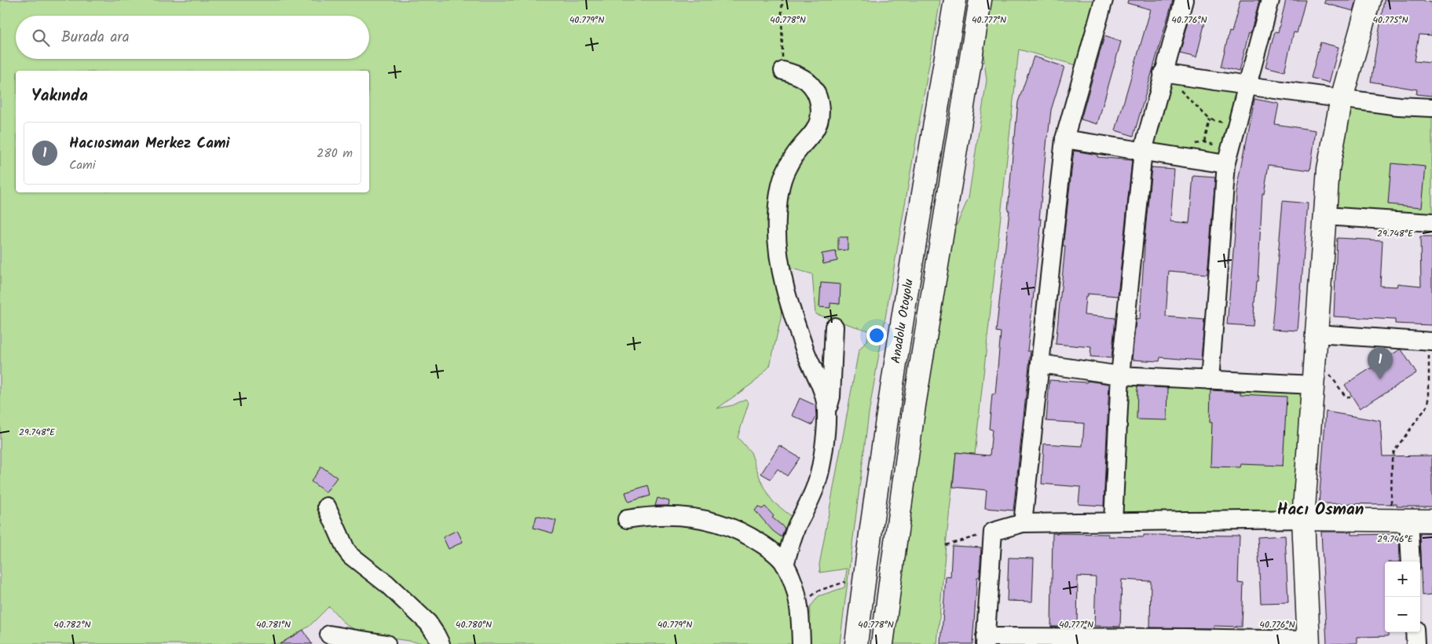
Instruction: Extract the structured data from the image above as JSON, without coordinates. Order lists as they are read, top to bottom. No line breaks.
{"streets":{"main road":["Anadolu Otoyolu"]},"districts":["Hacı Osman"],"page":{"search":"Burada ara","heading":"Yakında","list":[{"mark":"1","name":"Hacıosman Merkez Cami","note":"Cami","value":"280 m"}],"pins":"1","map_buttons":["+","−"]},"coordinates":["40.779°N","40.778°N","40.777°N","40.776°N","40.775°N","29.748°E","29.746°E","40.782°N","40.781°N","40.780°N"]}
